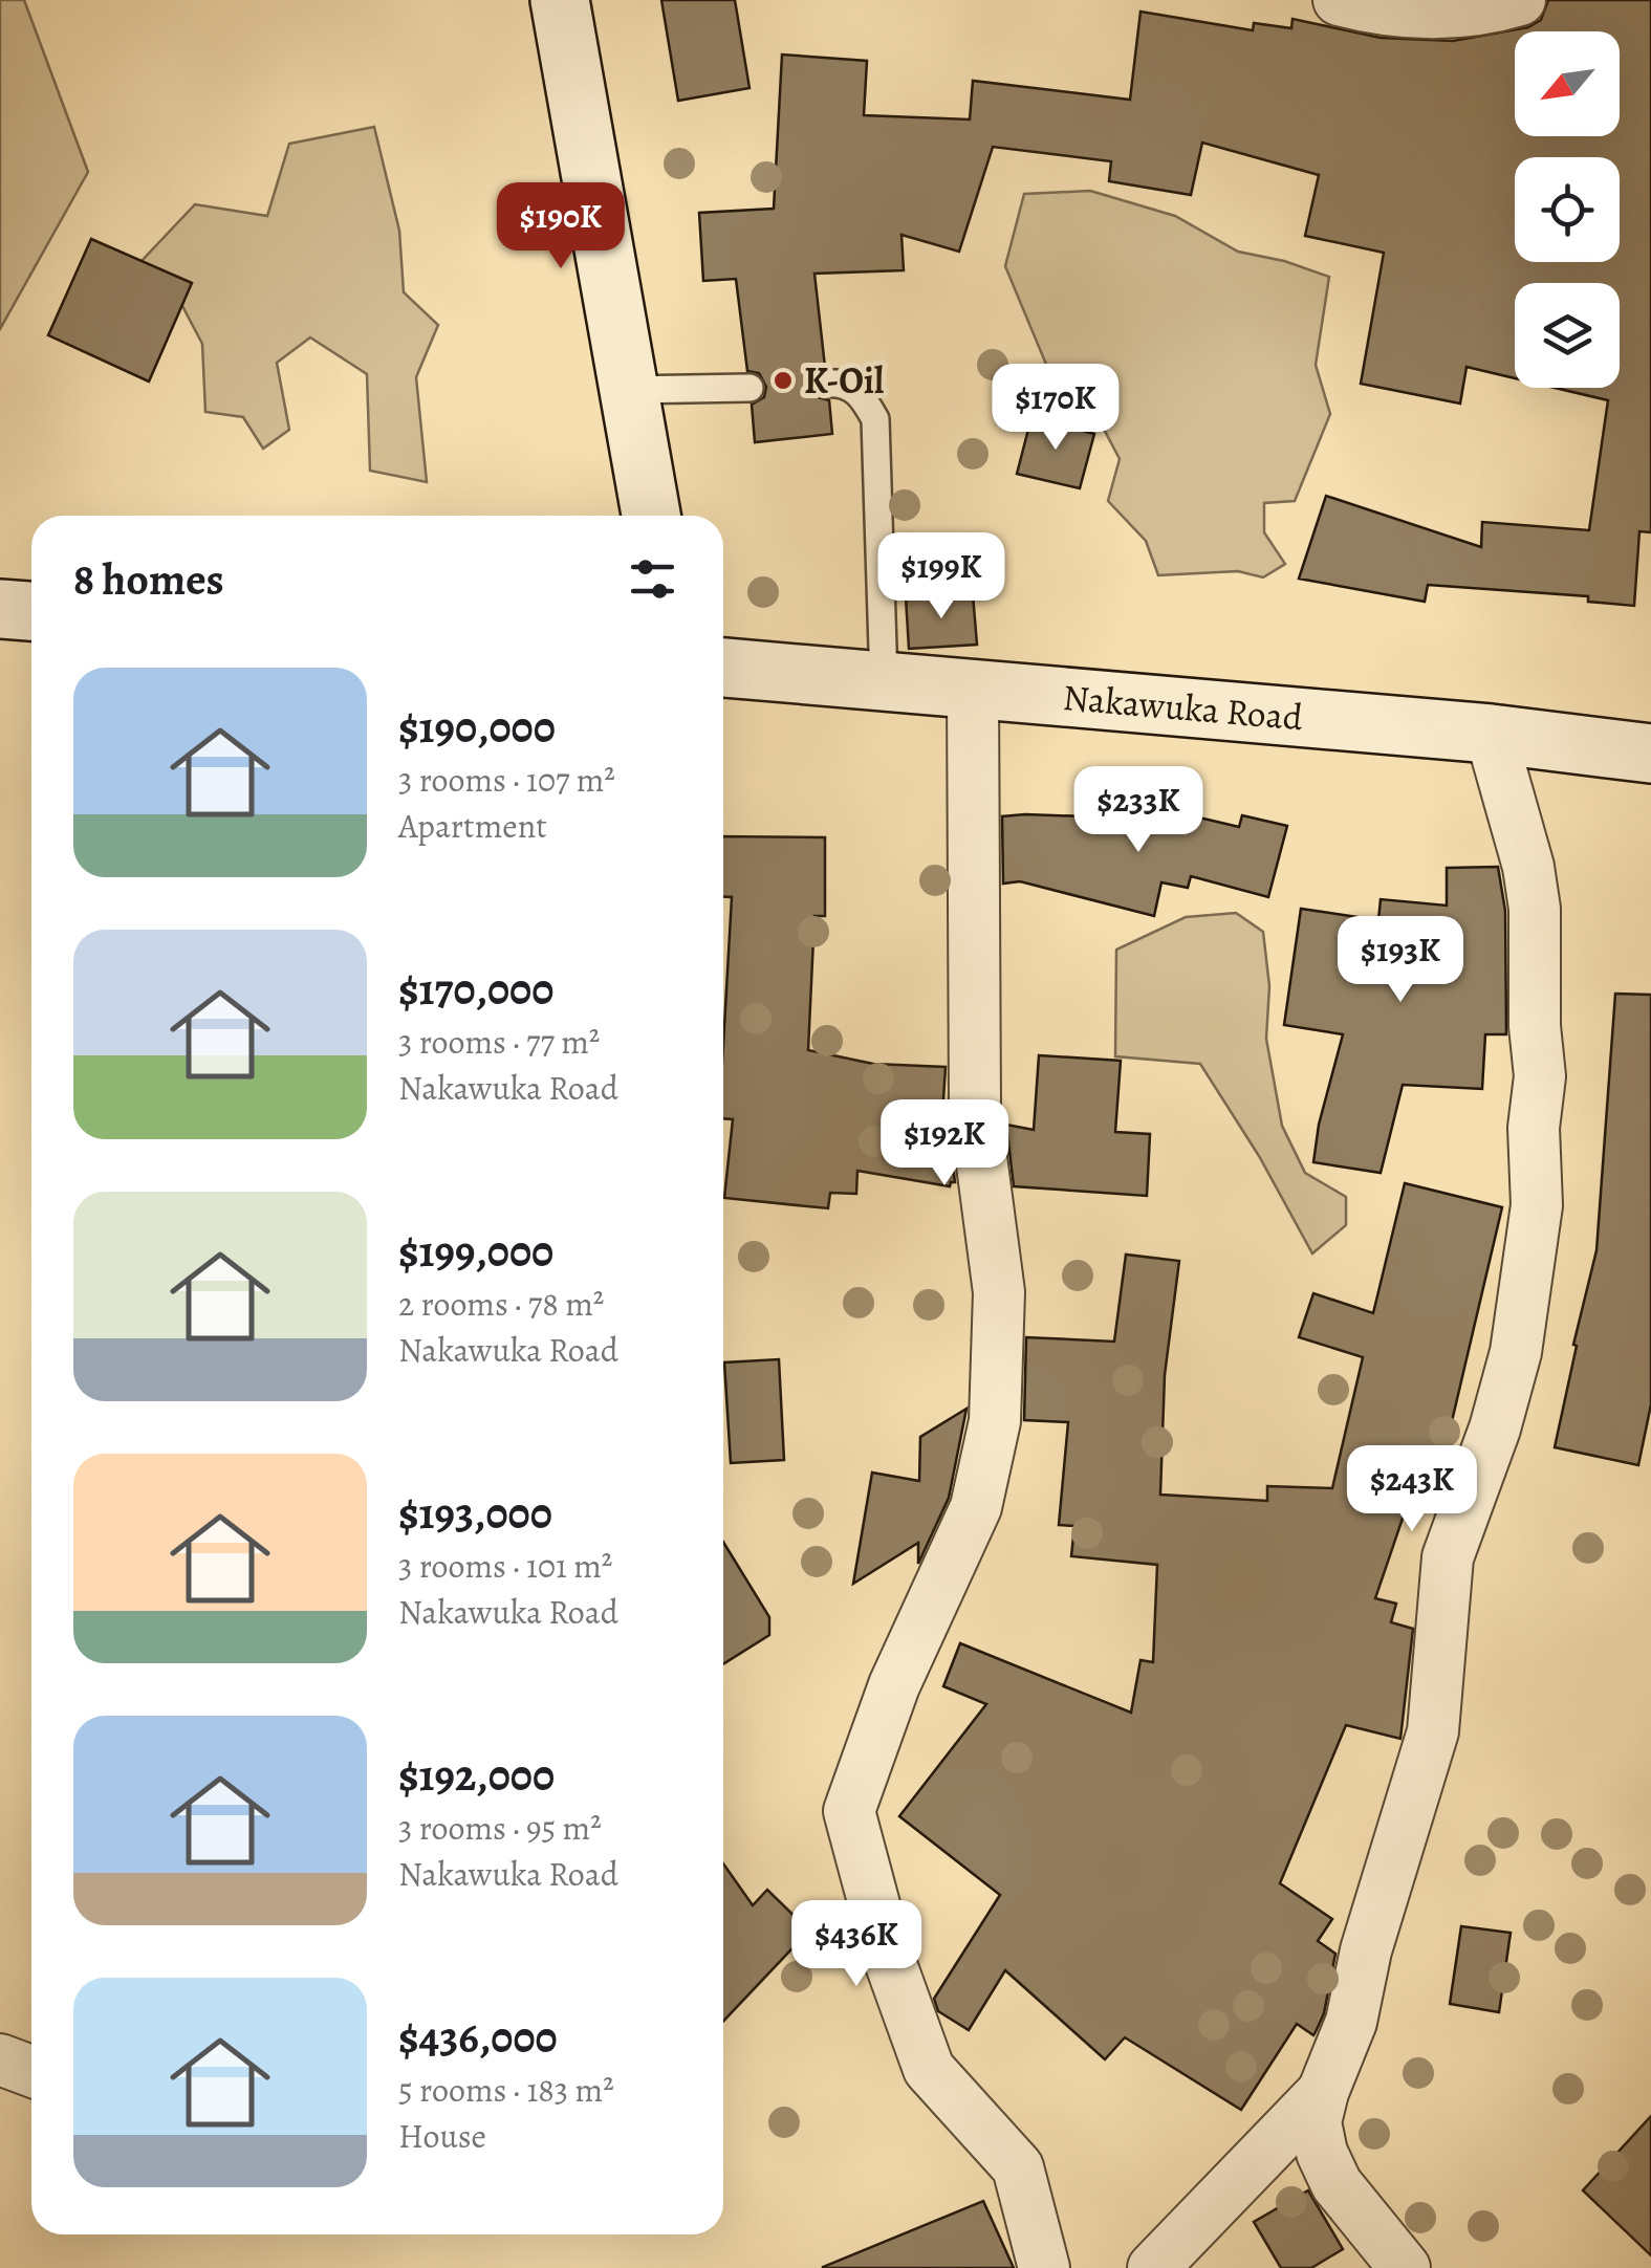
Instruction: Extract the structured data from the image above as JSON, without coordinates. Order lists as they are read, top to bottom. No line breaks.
{"streets":{"main road":["Nakawuka Road"]},"places":["K-Oil"],"north":"bottom left","page":{"price":["$190K","$170K","$199K","$233K","$193K","$192K","$243K","$436K"],"heading":"8 homes","list":[{"name":"$190,000","note":"3 rooms · 107 m² · Apartment"},{"name":"$170,000","note":"3 rooms · 77 m² · Nakawuka Road"},{"name":"$199,000","note":"2 rooms · 78 m² · Nakawuka Road"},{"name":"$193,000","note":"3 rooms · 101 m² · Nakawuka Road"},{"name":"$192,000","note":"3 rooms · 95 m² · Nakawuka Road"},{"name":"$436,000","note":"5 rooms · 183 m² · House"}]}}
